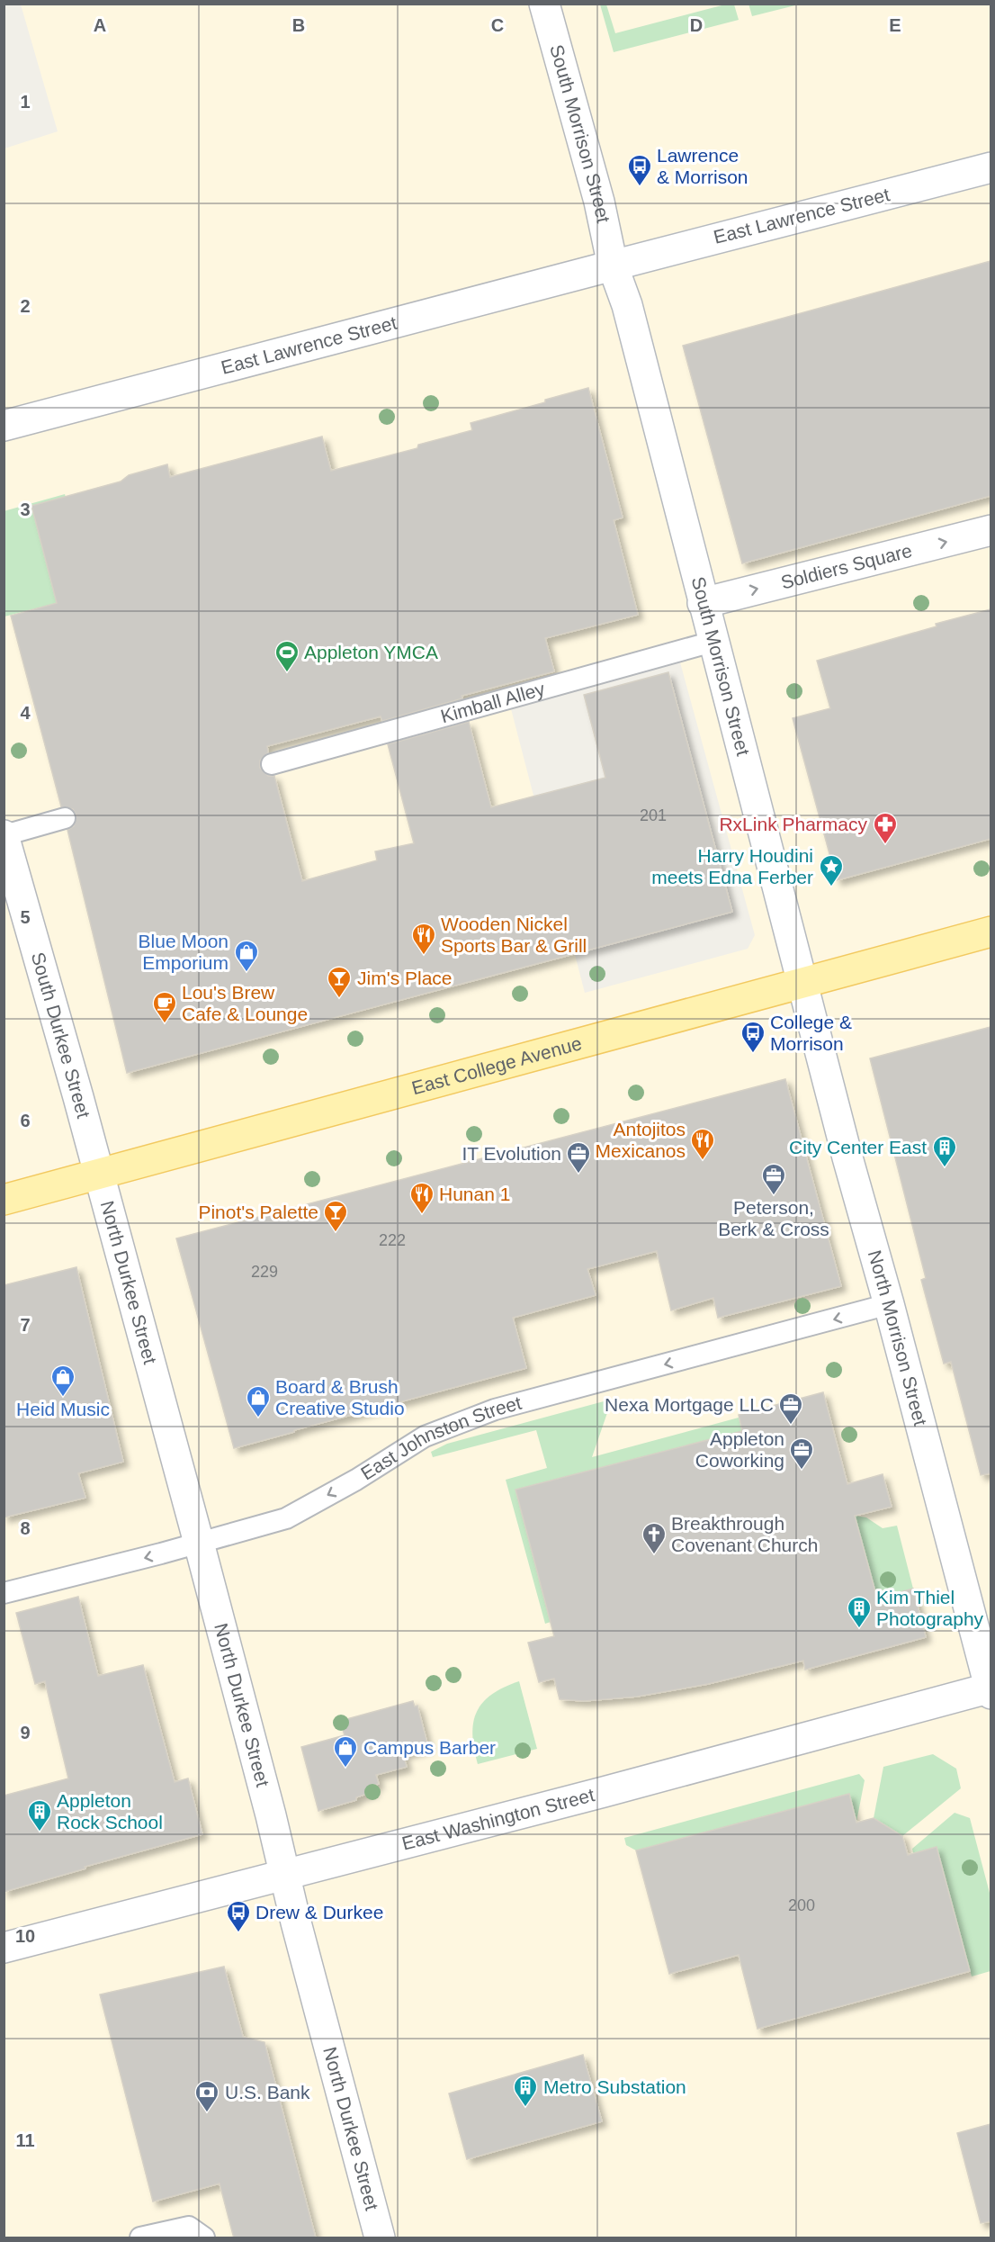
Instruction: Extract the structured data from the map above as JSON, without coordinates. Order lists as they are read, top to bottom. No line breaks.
{"streets":{"main road":["East College Avenue"],"street":["South Morrison Street","East Lawrence Street","Soldiers Square","South Durkee Street","North Durkee Street","North Morrison Street","East Washington Street"],"lane":["Kimball Alley","East Johnston Street"]},"crossings":[["South Morrison Street","East Lawrence Street"],["South Morrison Street","Soldiers Square"],["South Morrison Street","Kimball Alley"],["South Morrison Street","East College Avenue"],["South Morrison Street","North Morrison Street"],["South Durkee Street","East College Avenue"],["South Durkee Street","North Durkee Street"],["East College Avenue","North Durkee Street"],["East College Avenue","North Morrison Street"],["North Durkee Street","East Johnston Street"],["North Durkee Street","East Washington Street"],["North Morrison Street","East Johnston Street"],["North Morrison Street","East Washington Street"]],"one_way":["Soldiers Square","East Johnston Street"],"places":{"bus stop":["Lawrence & Morrison","College & Morrison","Drew & Durkee"],"sports":["Appleton YMCA"],"pharmacy":["RxLink Pharmacy"],"place":["Harry Houdini meets Edna Ferber"],"restaurant":["Wooden Nickel Sports Bar & Grill","Antojitos Mexicanos","Hunan 1"],"shop":["Blue Moon Emporium","Heid Music","Board & Brush Creative Studio","Campus Barber"],"bar":["Jim's Place","Pinot's Palette"],"cafe":["Lou's Brew Cafe & Lounge"],"building":["City Center East","Kim Thiel Photography","Appleton Rock School","Metro Substation"],"office":["IT Evolution","Peterson, Berk & Cross","Nexa Mortgage LLC","Appleton Coworking"],"church":["Breakthrough Covenant Church"],"bank":["U.S. Bank"]},"house_numbers":["201","222","229","200"],"grid":{"columns":["A","B","C","D","E"],"rows":["1","2","3","4","5","6","7","8","9","10","11"]}}
